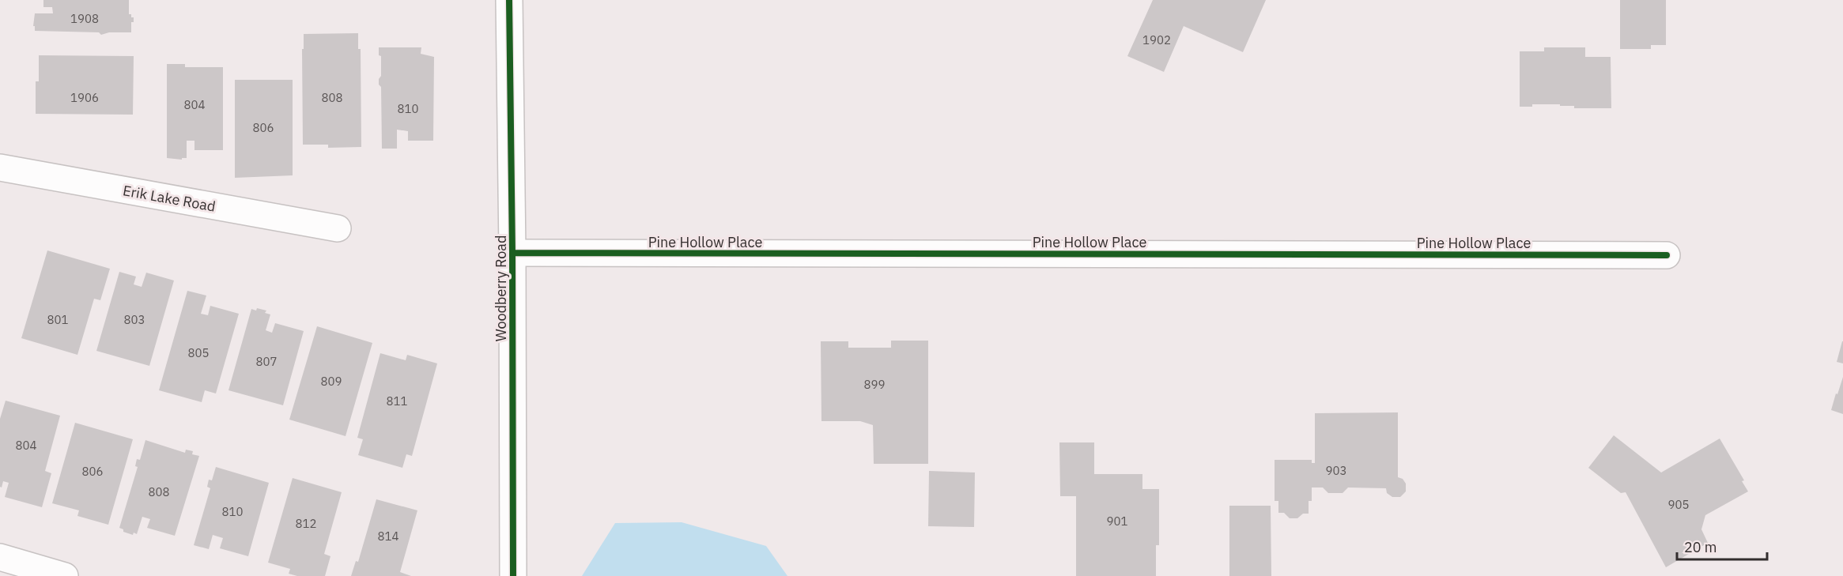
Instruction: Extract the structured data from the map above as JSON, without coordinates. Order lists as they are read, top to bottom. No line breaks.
{"streets":{"street":["Erik Lake Road","Pine Hollow Place","Woodberry Road"]},"crossings":[["Pine Hollow Place","Woodberry Road"]],"house_numbers":["1908","1902","1906","808","804","810","806","801","803","805","807","809","899","811","804","903","806","808","905","810","901","812","814"],"scale_bar":"20 m"}
